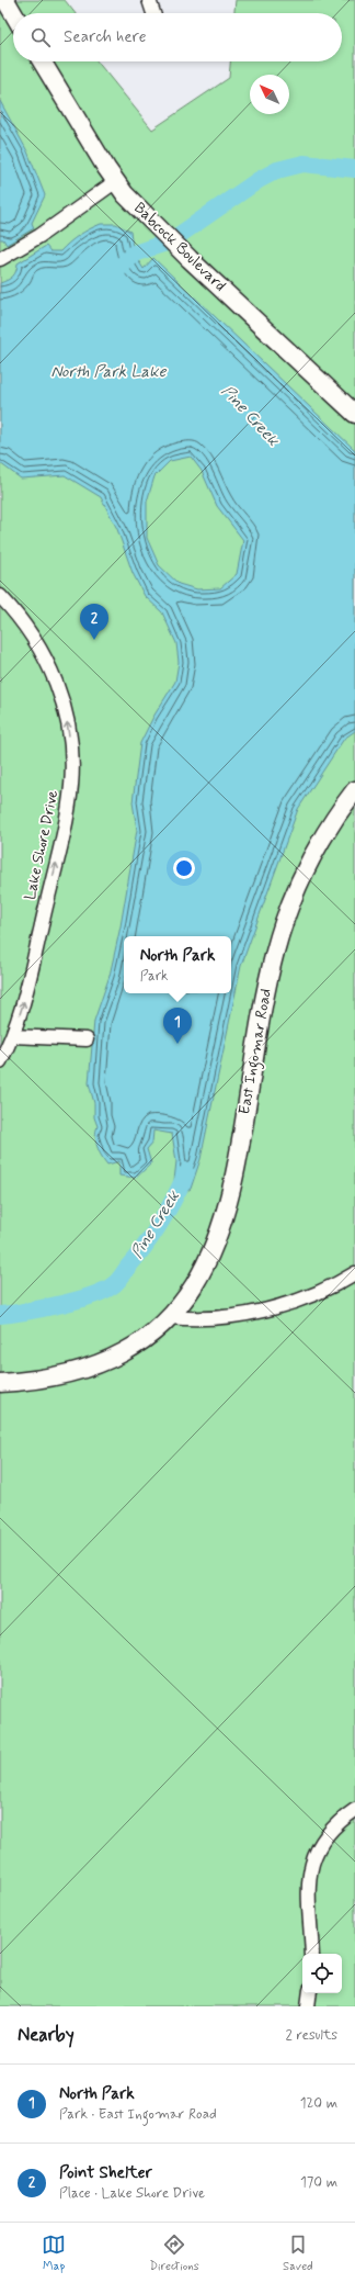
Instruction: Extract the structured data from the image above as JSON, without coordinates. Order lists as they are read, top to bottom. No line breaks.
{"streets":{"main road":["Babcock Boulevard","East Ingomar Road"],"street":["Lake Shore Drive"]},"one_way":["Lake Shore Drive"],"water":["North Park Lake","Pine Creek"],"north":"top left","page":{"search":"Search here","pins":["2","1"],"popup":["North Park","Park"],"heading":["Nearby","2 results"],"list":[{"mark":"1","name":"North Park","note":"Park · East Ingomar Road","value":"120 m"},{"mark":"2","name":"Point Shelter","note":"Place · Lake Shore Drive","value":"170 m"}],"nav":["Map","Directions","Saved"]}}
